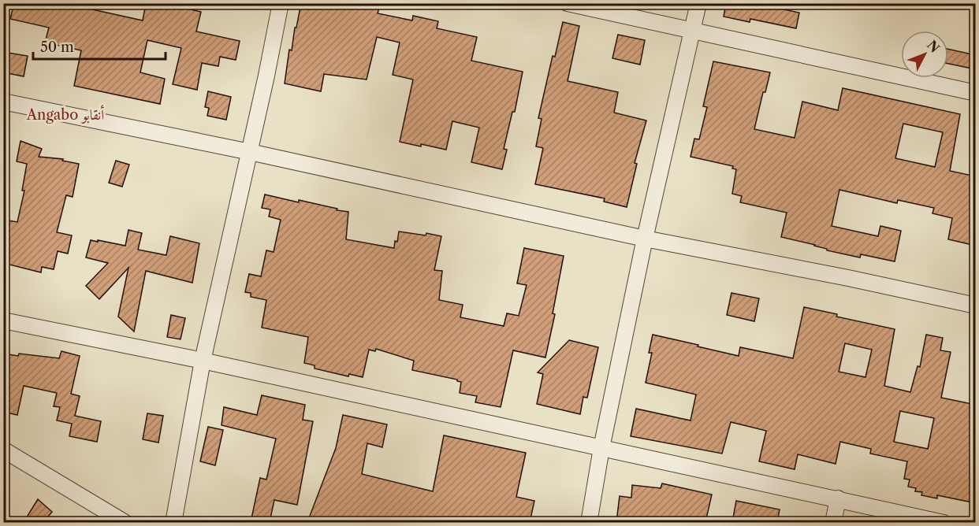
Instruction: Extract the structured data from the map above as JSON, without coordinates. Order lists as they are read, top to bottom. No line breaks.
{"districts":["Angabo أنقابو"],"scale_bar":"50 m","north":"top right"}
